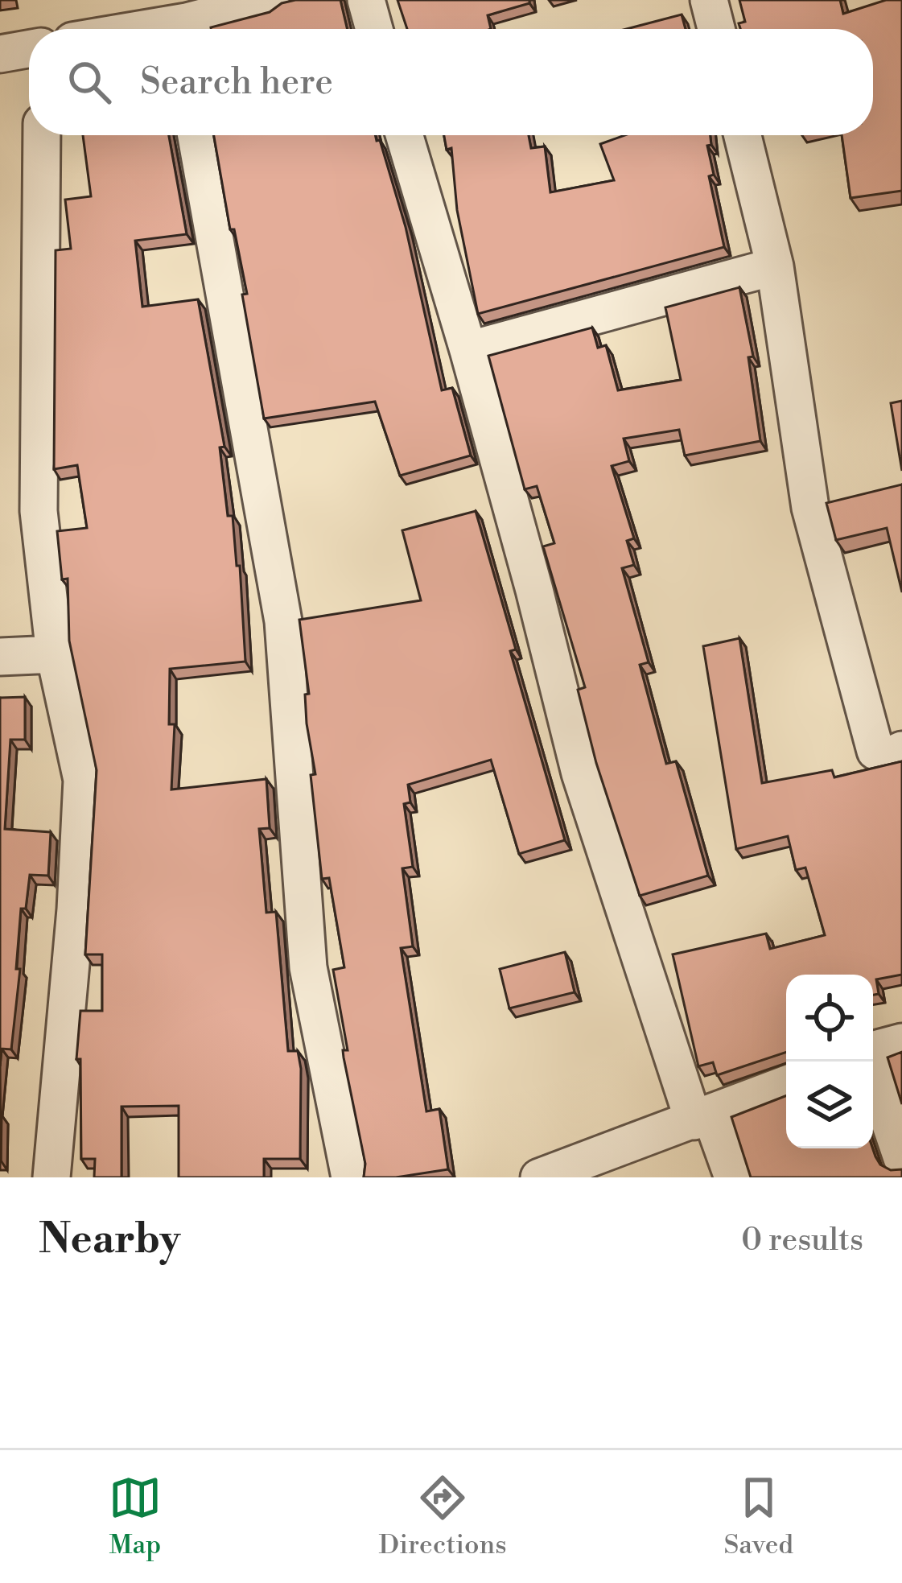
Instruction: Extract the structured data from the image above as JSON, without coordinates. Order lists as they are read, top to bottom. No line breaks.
{"page":{"search":"Search here","heading":["Nearby","0 results"],"nav":["Map","Directions","Saved"]}}
